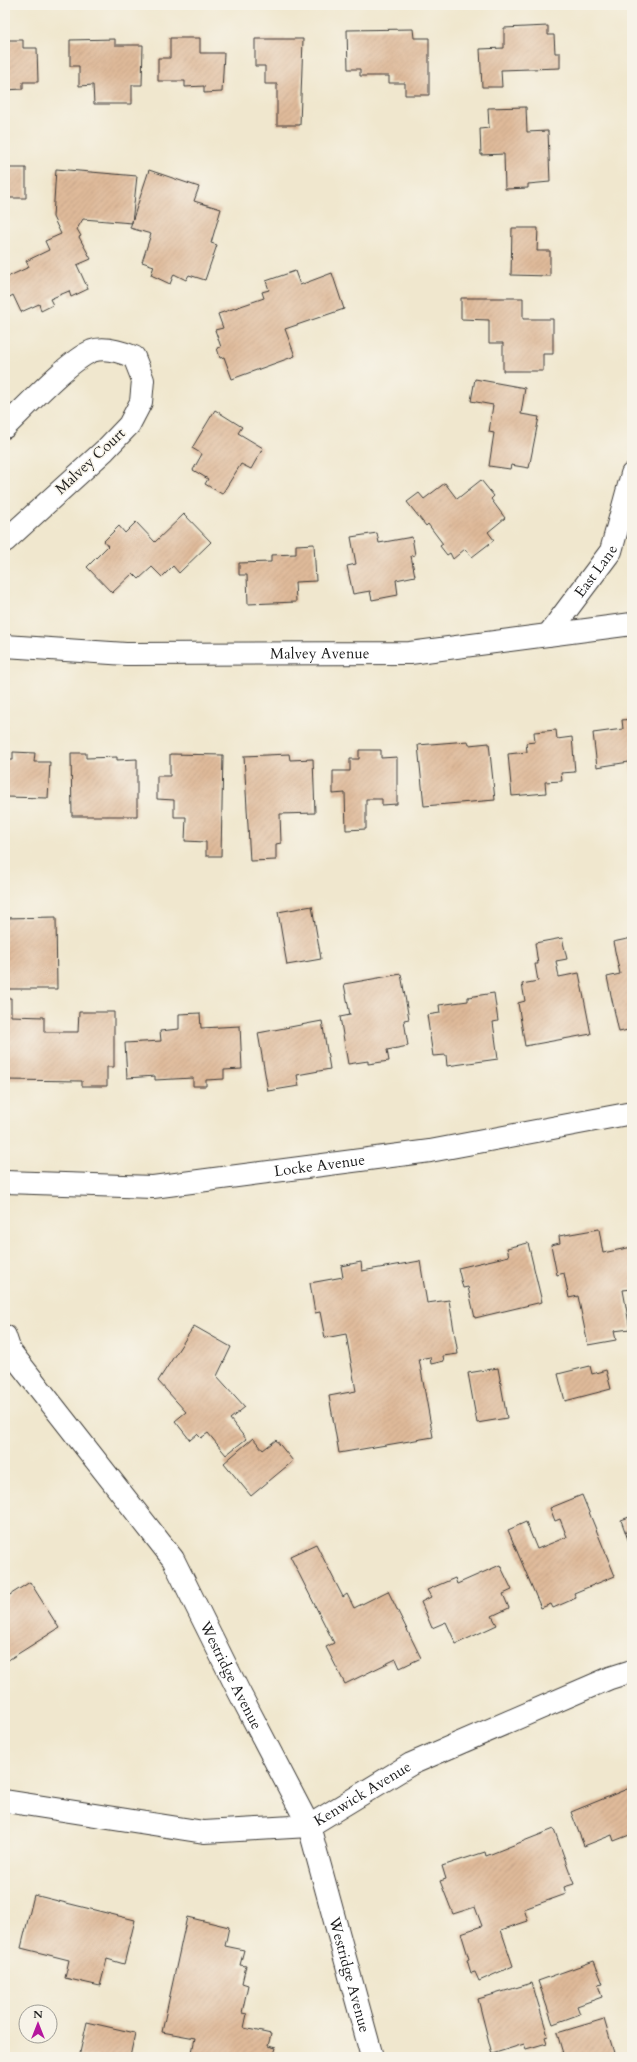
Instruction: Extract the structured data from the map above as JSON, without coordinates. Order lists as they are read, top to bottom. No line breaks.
{"streets":{"street":["Malvey Court","East Lane","Malvey Avenue","Locke Avenue","Westridge Avenue","Kenwick Avenue"]},"crossings":[["East Lane","Malvey Avenue"],["Westridge Avenue","Kenwick Avenue"]],"north":"top"}
